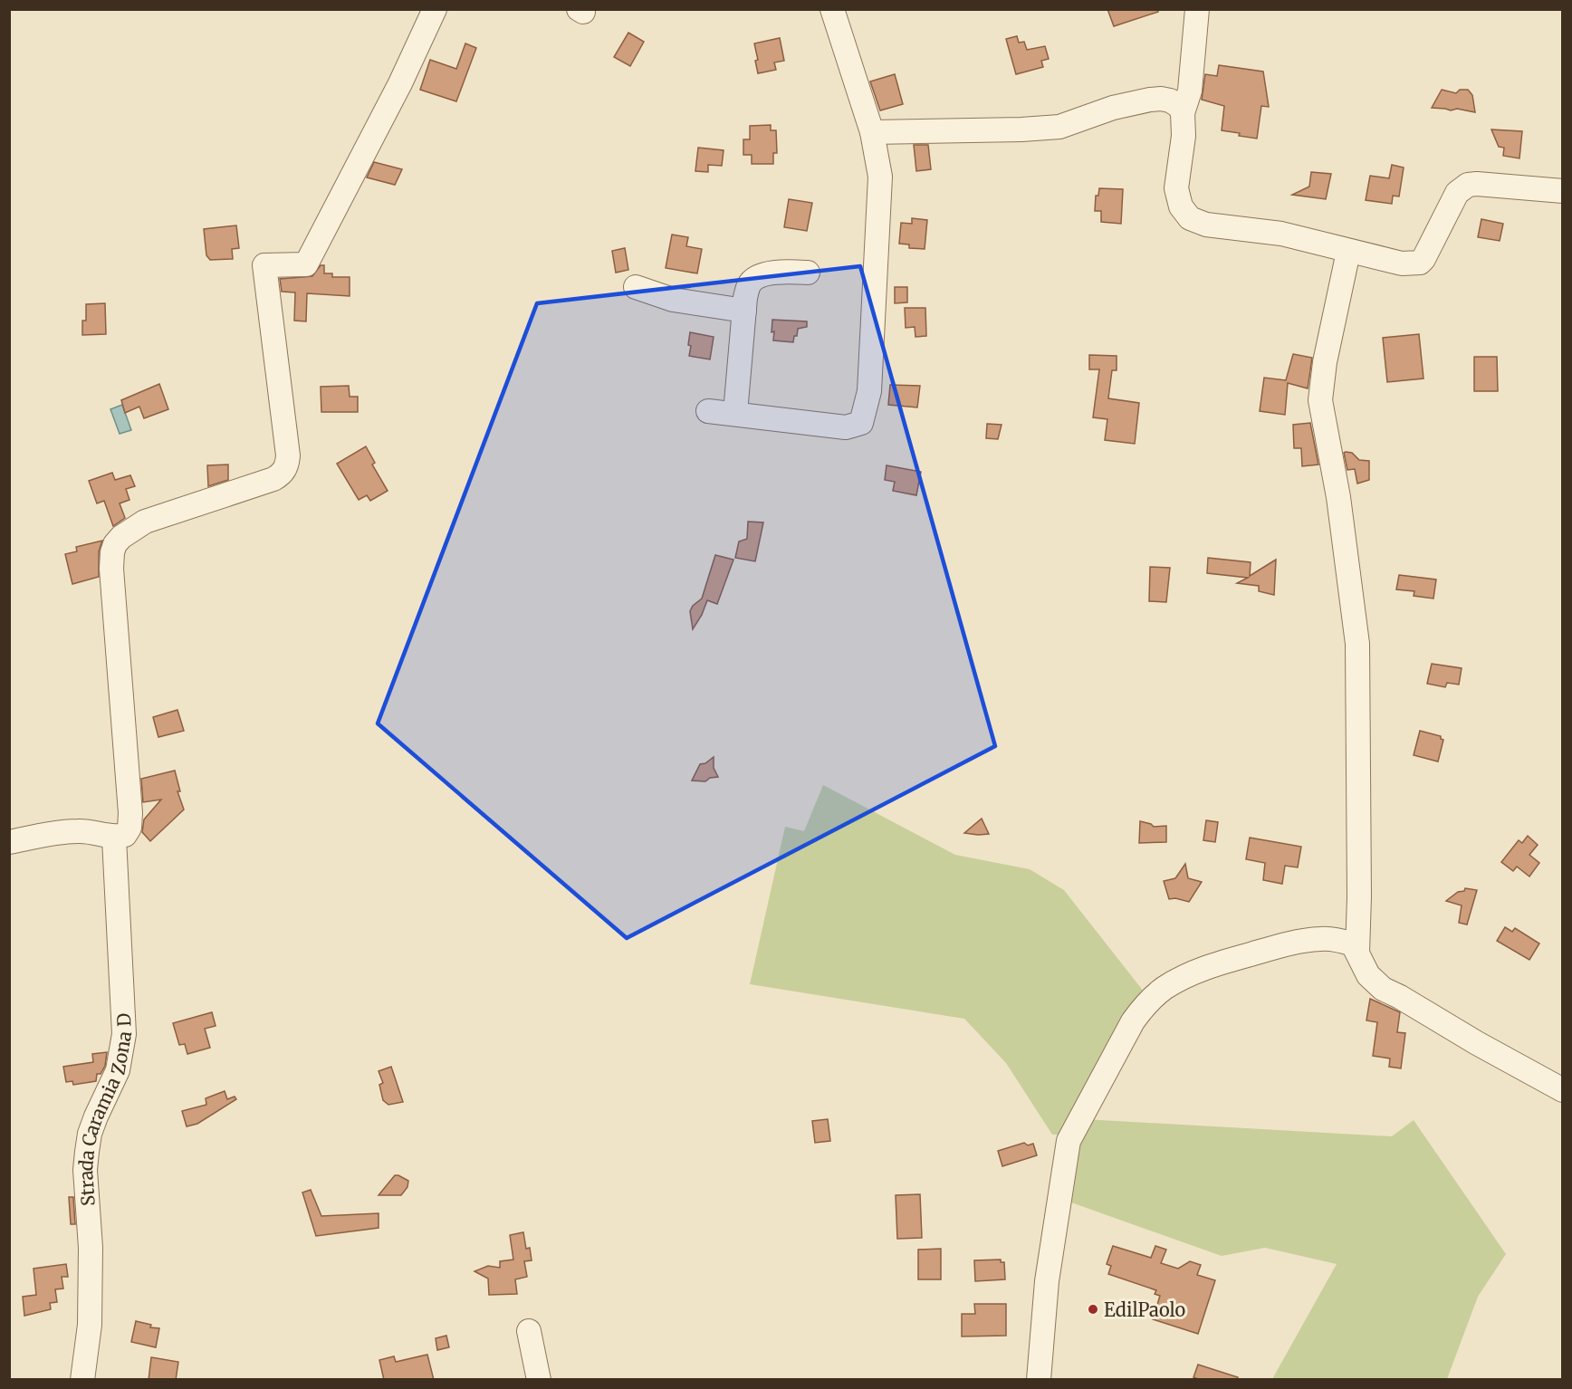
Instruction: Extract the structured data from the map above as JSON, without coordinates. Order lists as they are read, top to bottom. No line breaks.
{"streets":{"street":["Strada Caramia Zona D"]},"places":["EdilPaolo"]}
